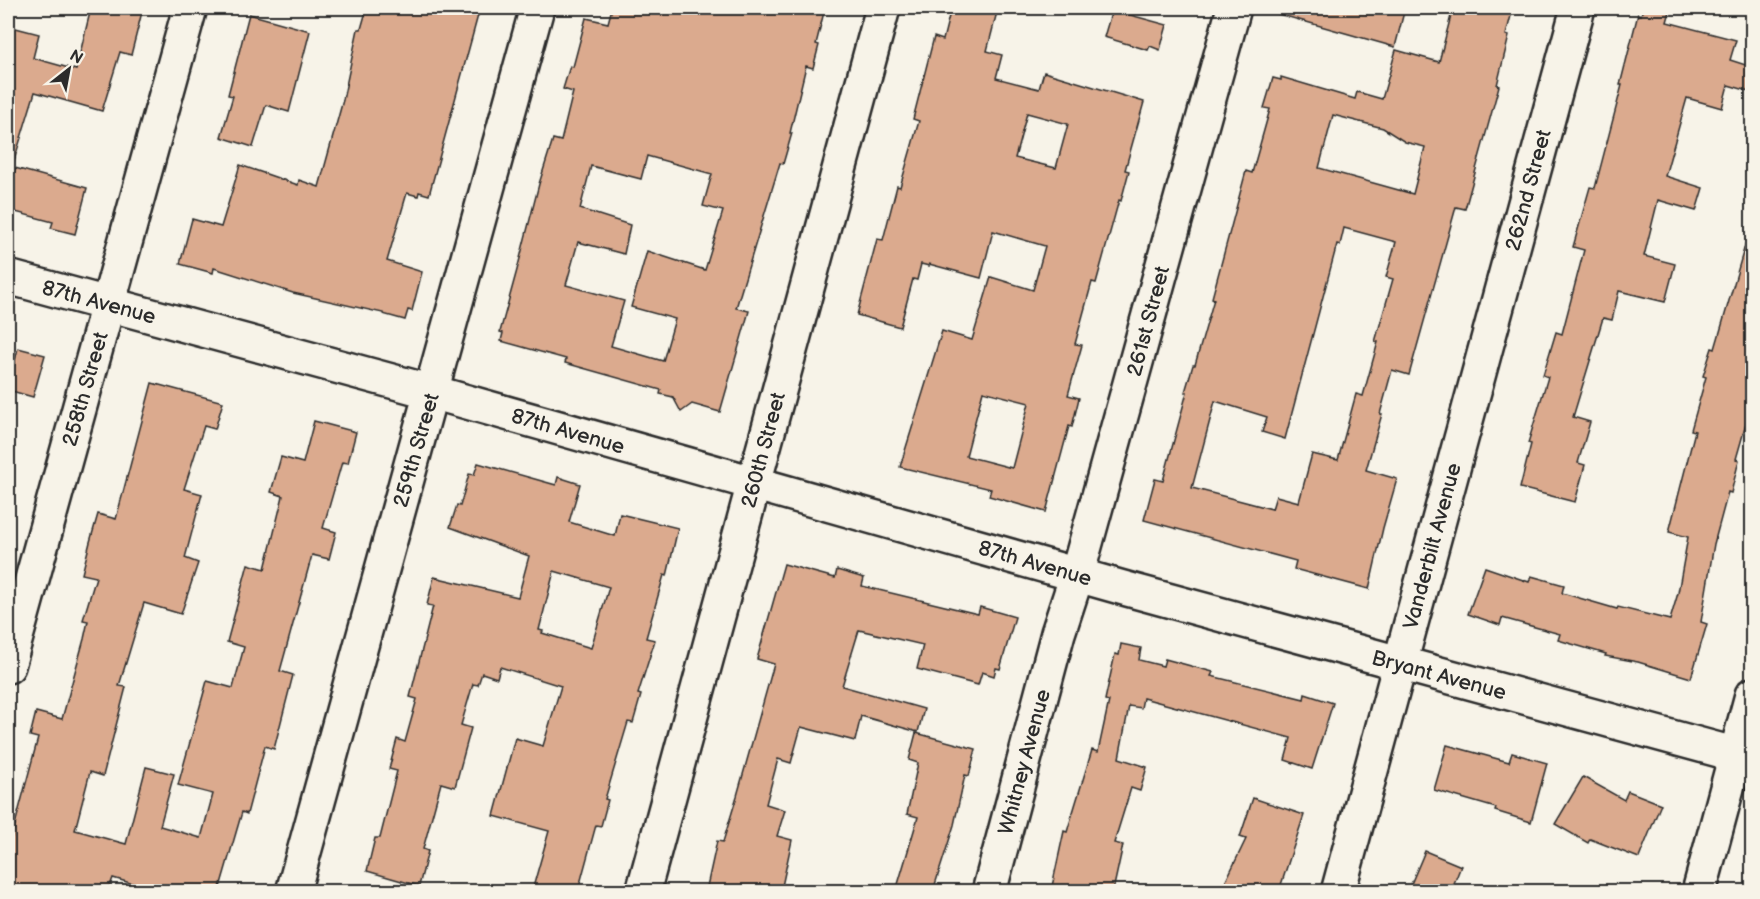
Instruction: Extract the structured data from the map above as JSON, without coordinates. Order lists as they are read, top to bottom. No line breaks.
{"streets":{"street":["262nd Street","87th Avenue","261st Street","258th Street","259th Street","260th Street","Vanderbilt Avenue","Bryant Avenue","Whitney Avenue"]},"crossings":[["262nd Street","Vanderbilt Avenue"],["87th Avenue","261st Street"],["87th Avenue","258th Street"],["87th Avenue","259th Street"],["87th Avenue","260th Street"],["87th Avenue","Bryant Avenue"],["261st Street","Whitney Avenue"],["Vanderbilt Avenue","Bryant Avenue"]],"north":"top right"}
